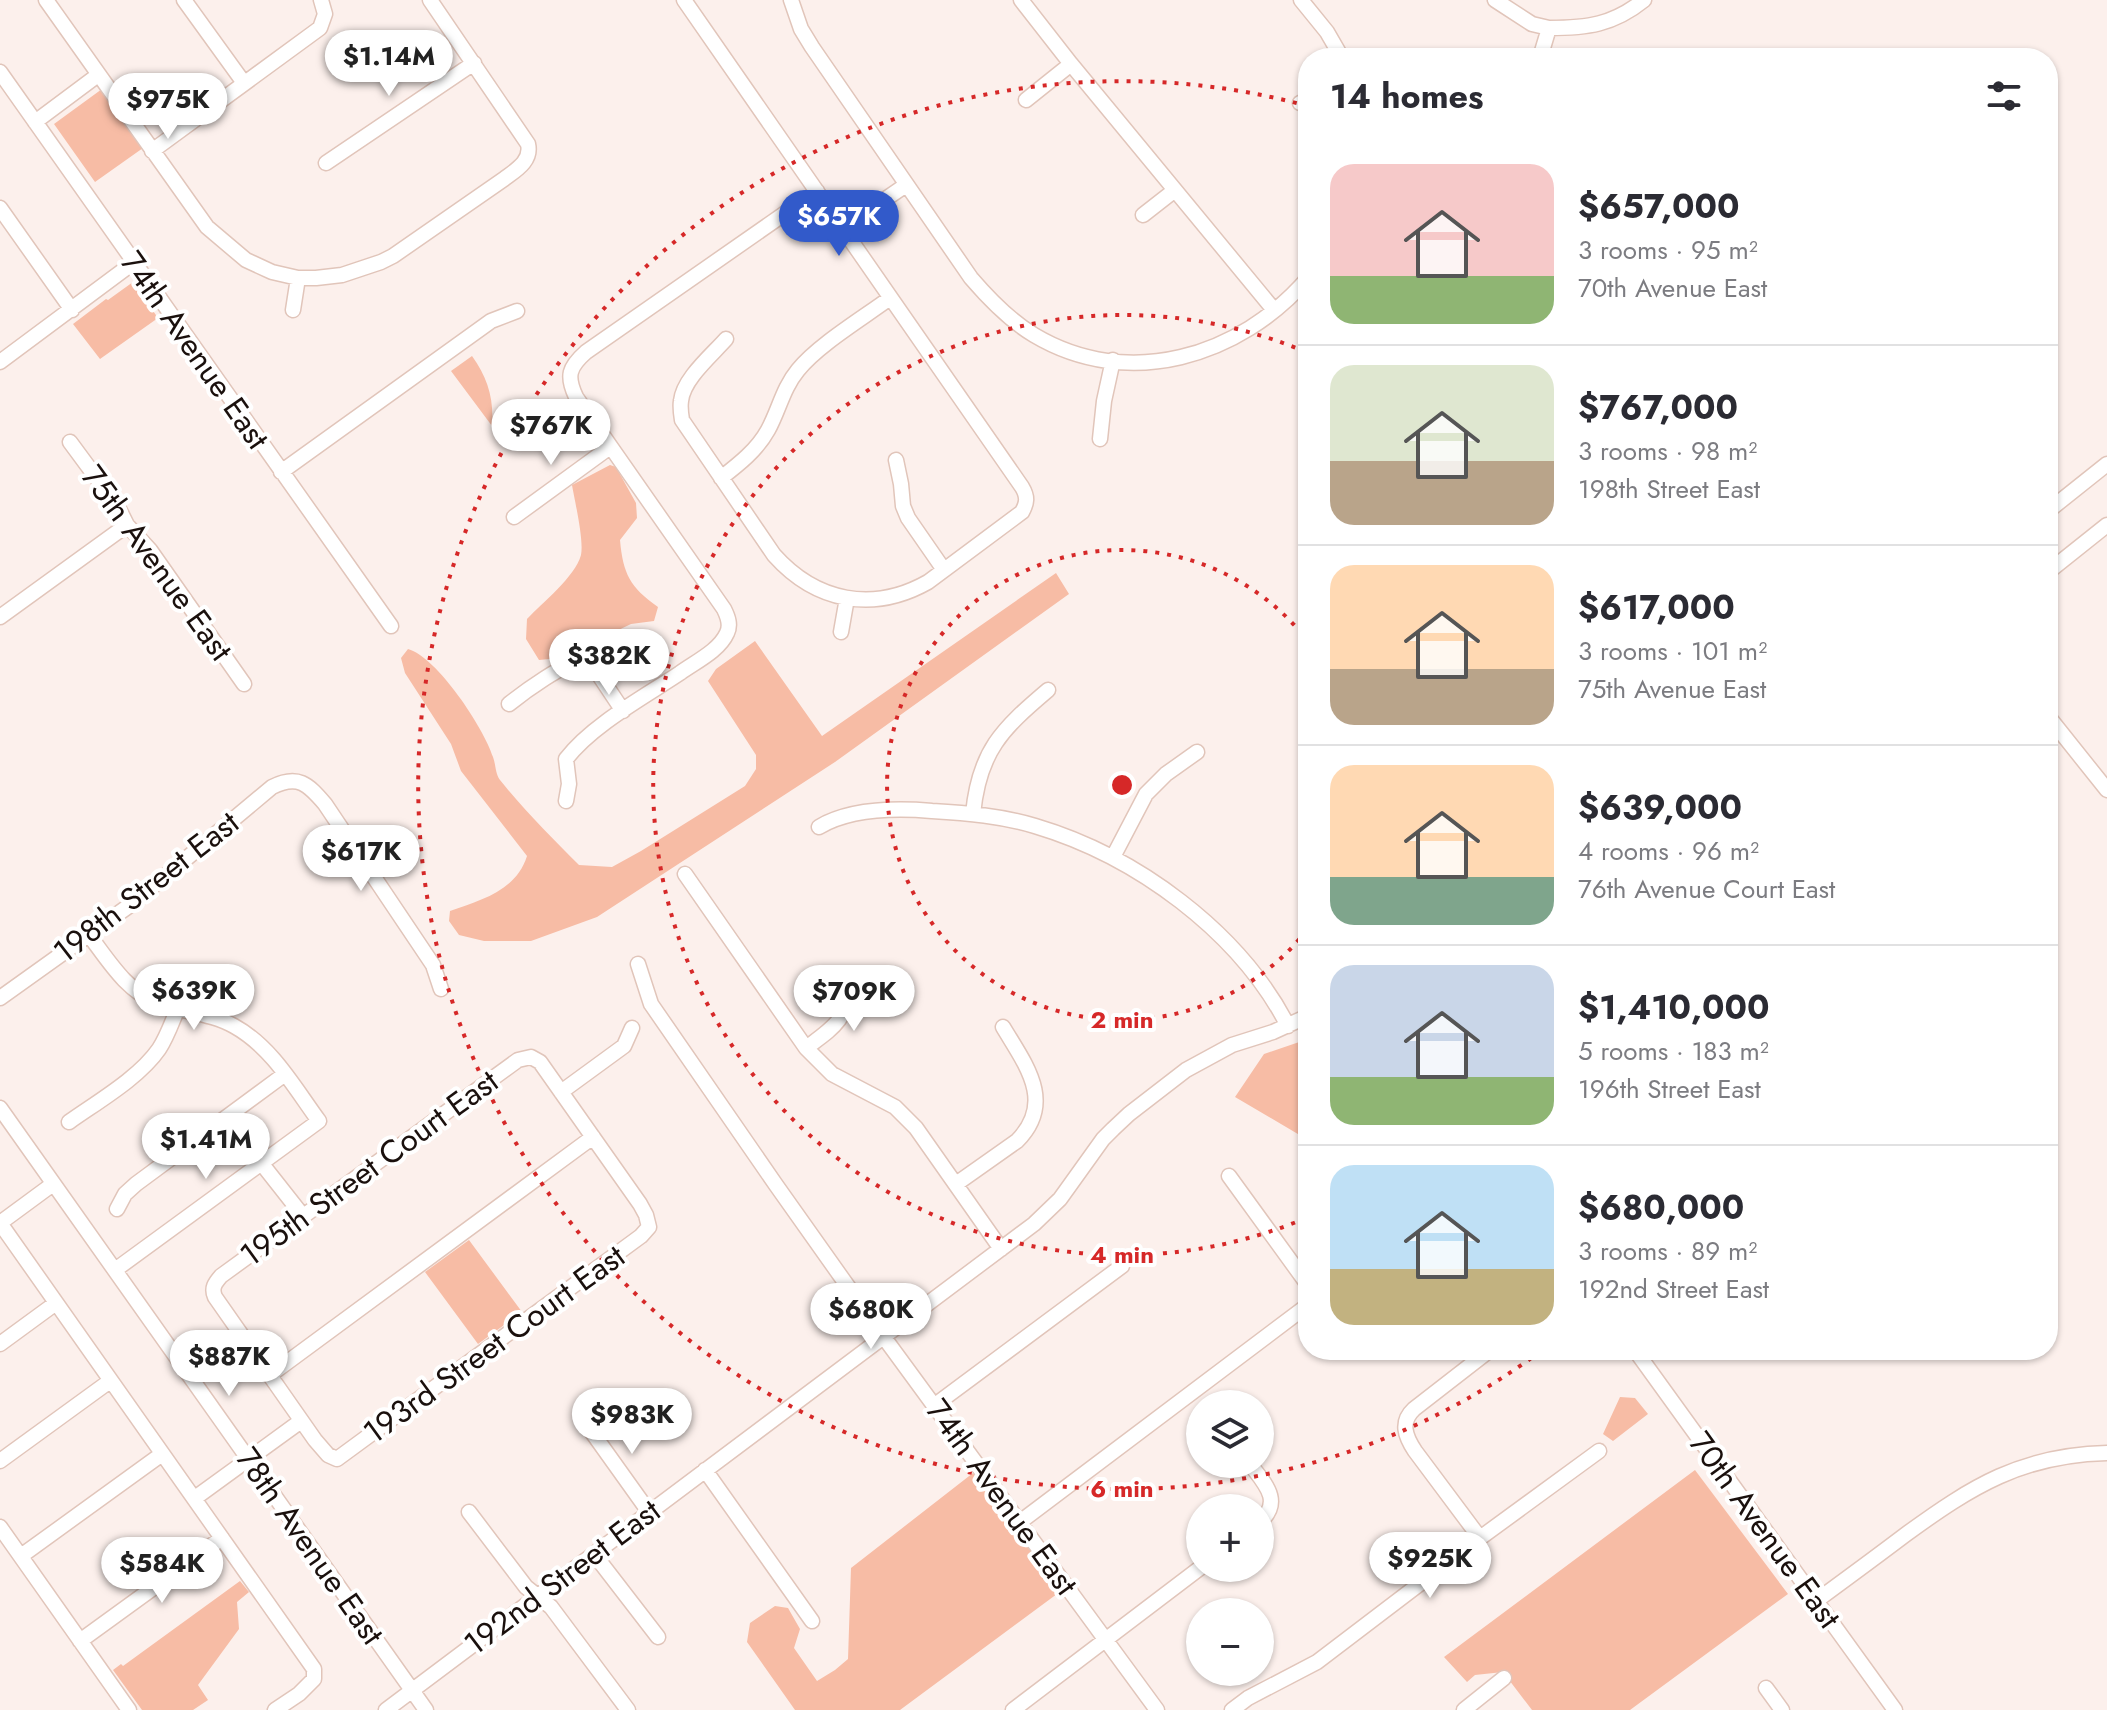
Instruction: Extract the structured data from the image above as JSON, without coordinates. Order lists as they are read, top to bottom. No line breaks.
{"streets":{"street":["74th Avenue East","75th Avenue East","198th Street East","195th Street Court East","193rd Street Court East","70th Avenue East","78th Avenue East","192nd Street East"]},"crossings":[["74th Avenue East","192nd Street East"],["78th Avenue East","192nd Street East"]],"page":{"price":["$1.14M","$975K","$657K","$767K","$382K","$617K","$639K","$709K","$1.41M","$680K","$887K","$983K","$925K","$584K"],"heading":"14 homes","list":[{"name":"$657,000","note":"3 rooms · 95 m² · 70th Avenue East"},{"name":"$767,000","note":"3 rooms · 98 m² · 198th Street East"},{"name":"$617,000","note":"3 rooms · 101 m² · 75th Avenue East"},{"name":"$639,000","note":"4 rooms · 96 m² · 76th Avenue Court East"},{"name":"$1,410,000","note":"5 rooms · 183 m² · 196th Street East"},{"name":"$680,000","note":"3 rooms · 89 m² · 192nd Street East"}],"map_buttons":["+","−"]},"rings":["2 min","4 min","6 min"]}
